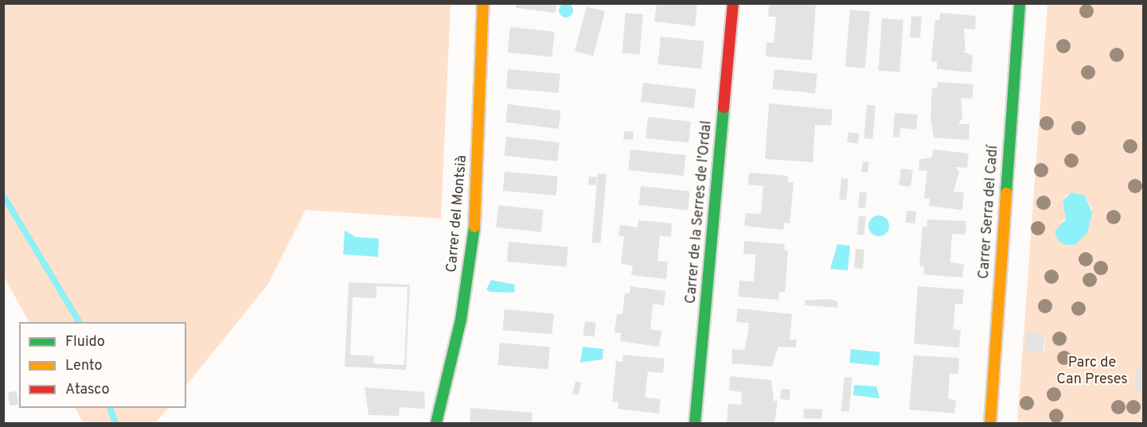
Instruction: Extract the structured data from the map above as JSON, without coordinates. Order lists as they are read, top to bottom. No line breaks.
{"streets":{"street":["Carrer de la Serres de l'Ordal","Carrer Serra del Cadí","Carrer del Montsià"]},"parks":["Parc de Can Preses"],"legend":["Fluido","Lento","Atasco"]}
